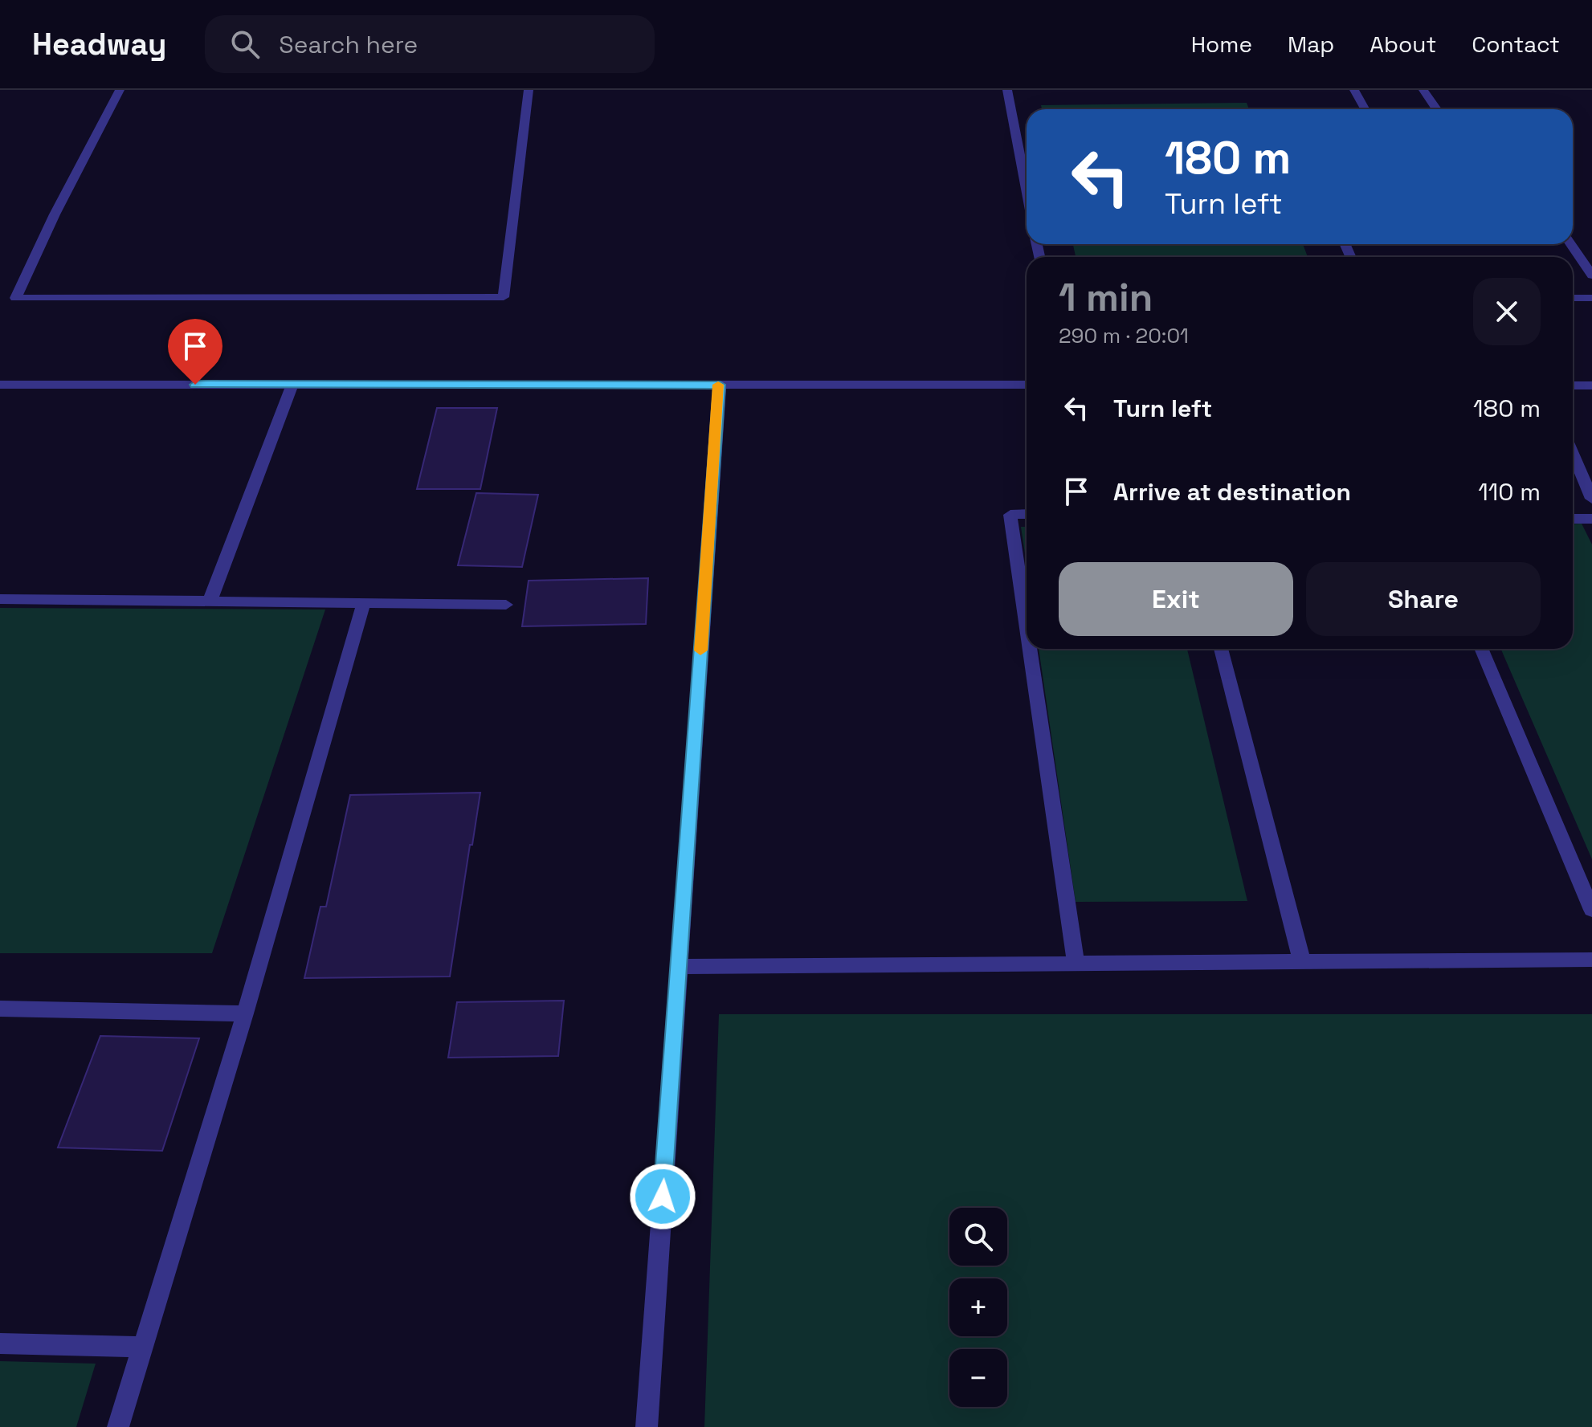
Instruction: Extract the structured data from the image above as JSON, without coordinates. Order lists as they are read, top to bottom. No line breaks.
{"page":{"header":"Headway","search":"Search here","nav":["Home","Map","About","Contact"],"turn":["180 m","Turn left"],"heading":["1 min","290 m · 20:01"],"list":[{"name":"Turn left","value":"180 m"},{"name":"Arrive at destination","value":"110 m"}],"buttons":["Exit","Share"],"map_buttons":["+","−"]}}
